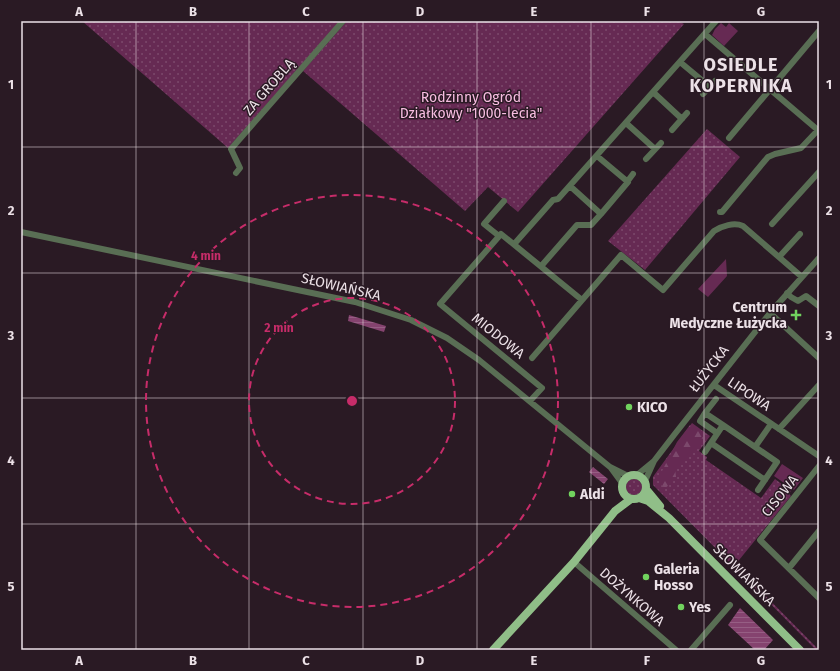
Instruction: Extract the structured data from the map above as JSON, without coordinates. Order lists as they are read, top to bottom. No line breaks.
{"streets":{"main road":["SŁOWIAŃSKA"],"street":["ZA GROBLĄ","MIODOWA","ŁUŻYCKA","LIPOWA","CISOWA","DOŻYNKOWA"]},"crossings":[["SŁOWIAŃSKA","MIODOWA"],["SŁOWIAŃSKA","ŁUŻYCKA"],["ŁUŻYCKA","LIPOWA"]],"districts":["OSIEDLE KOPERNIKA"],"parks":["Rodzinny Ogród Działkowy \"1000-lecia\""],"places":{"health":["Centrum Medyczne Łużycka"],"other":["KICO","Aldi","Galeria Hosso","Yes"]},"grid":{"columns":["A","B","C","D","E","F","G"],"rows":["1","2","3","4","5"]},"rings":["4 min","2 min"]}
